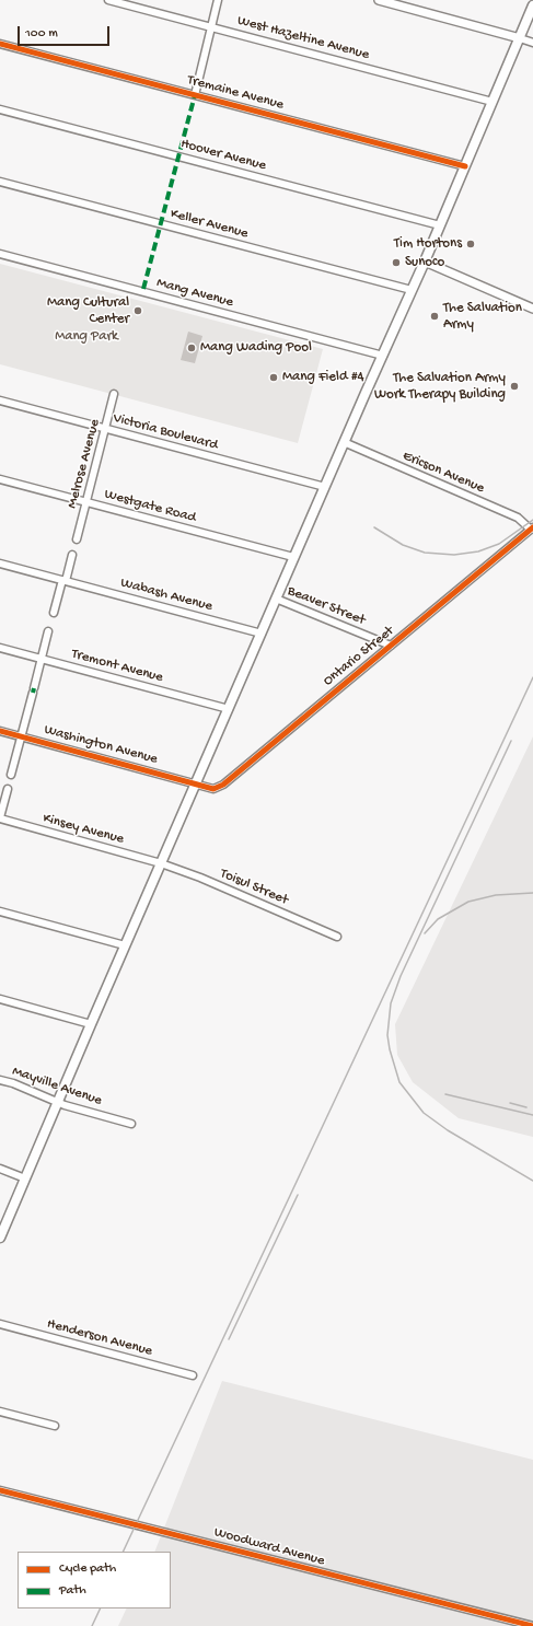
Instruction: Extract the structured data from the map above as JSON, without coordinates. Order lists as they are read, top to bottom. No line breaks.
{"streets":{"street":["West Hazeltine Avenue","Tremaine Avenue","Hoover Avenue","Keller Avenue","Mang Avenue","Victoria Boulevard","Melrose Avenue","Ericson Avenue","Westgate Road","Wabash Avenue","Beaver Street","Ontario Street","Tremont Avenue","Washington Avenue","Kinsey Avenue","Toisul Street","Mayville Avenue","Henderson Avenue","Woodward Avenue"]},"crossings":[["Victoria Boulevard","Melrose Avenue"],["Melrose Avenue","Westgate Road"],["Ericson Avenue","Ontario Street"],["Beaver Street","Ontario Street"],["Ontario Street","Washington Avenue"],["Kinsey Avenue","Toisul Street"]],"parks":["Mang Park"],"places":["Tim Hortons","Sunoco","Mang Cultural Center","The Salvation Army","Mang Wading Pool","Mang Field #4","The Salvation Army Work Therapy Building"],"legend":["Cycle path","Path"],"scale_bar":"100 m"}
